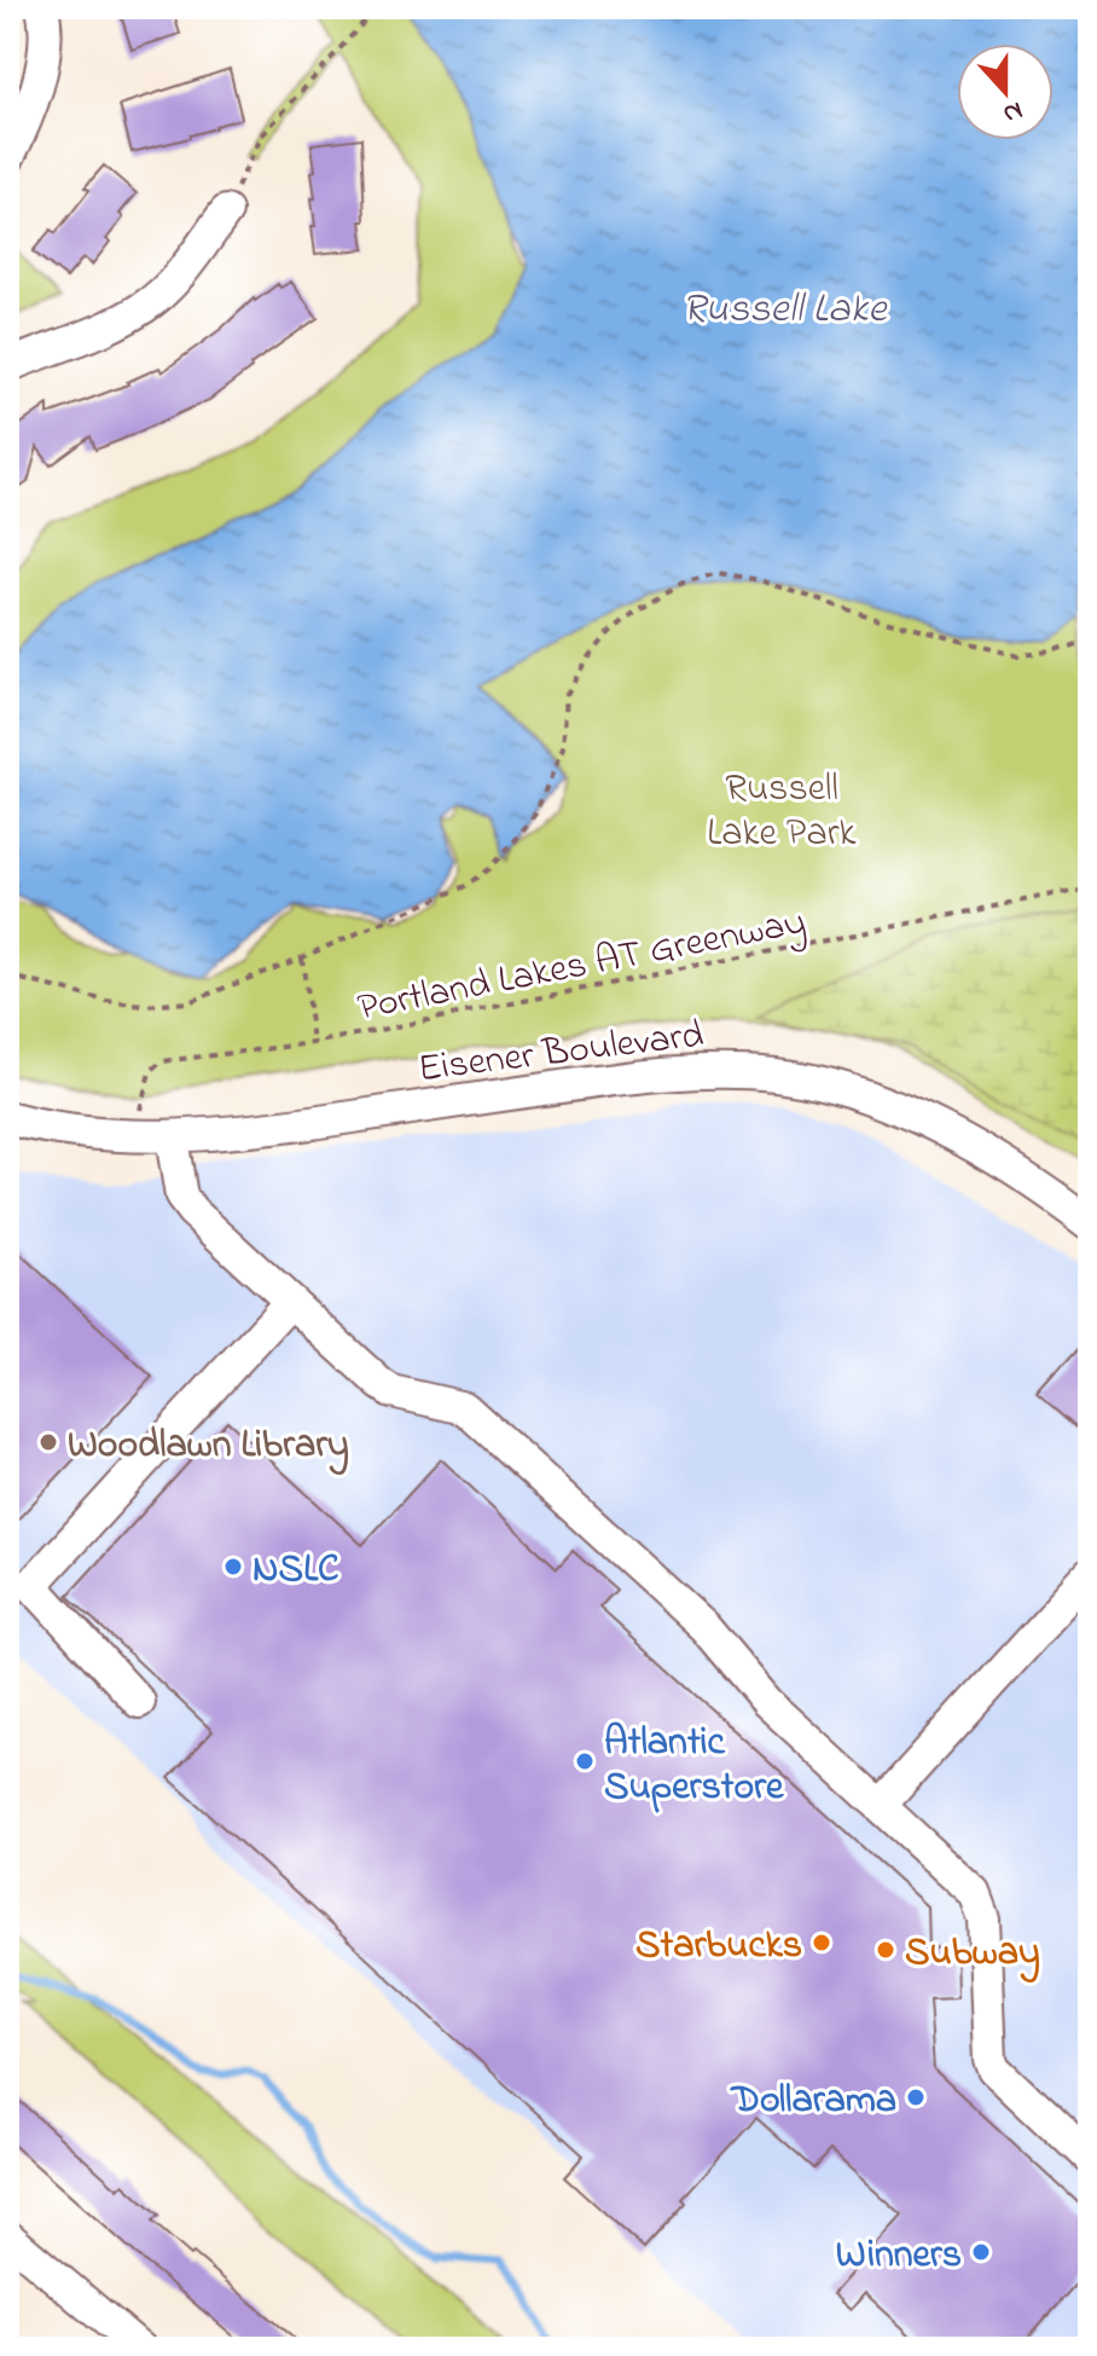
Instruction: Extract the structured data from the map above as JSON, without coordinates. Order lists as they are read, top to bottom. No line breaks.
{"streets":{"street":["Eisener Boulevard"],"path":["Portland Lakes AT Greenway"]},"crossings":[["Portland Lakes AT Greenway","Eisener Boulevard"]],"water":["Russell Lake"],"parks":["Russell Lake Park"],"places":["Woodlawn Library","NSLC","Atlantic Superstore","Starbucks","Subway","Dollarama","Winners"],"north":"bottom"}
